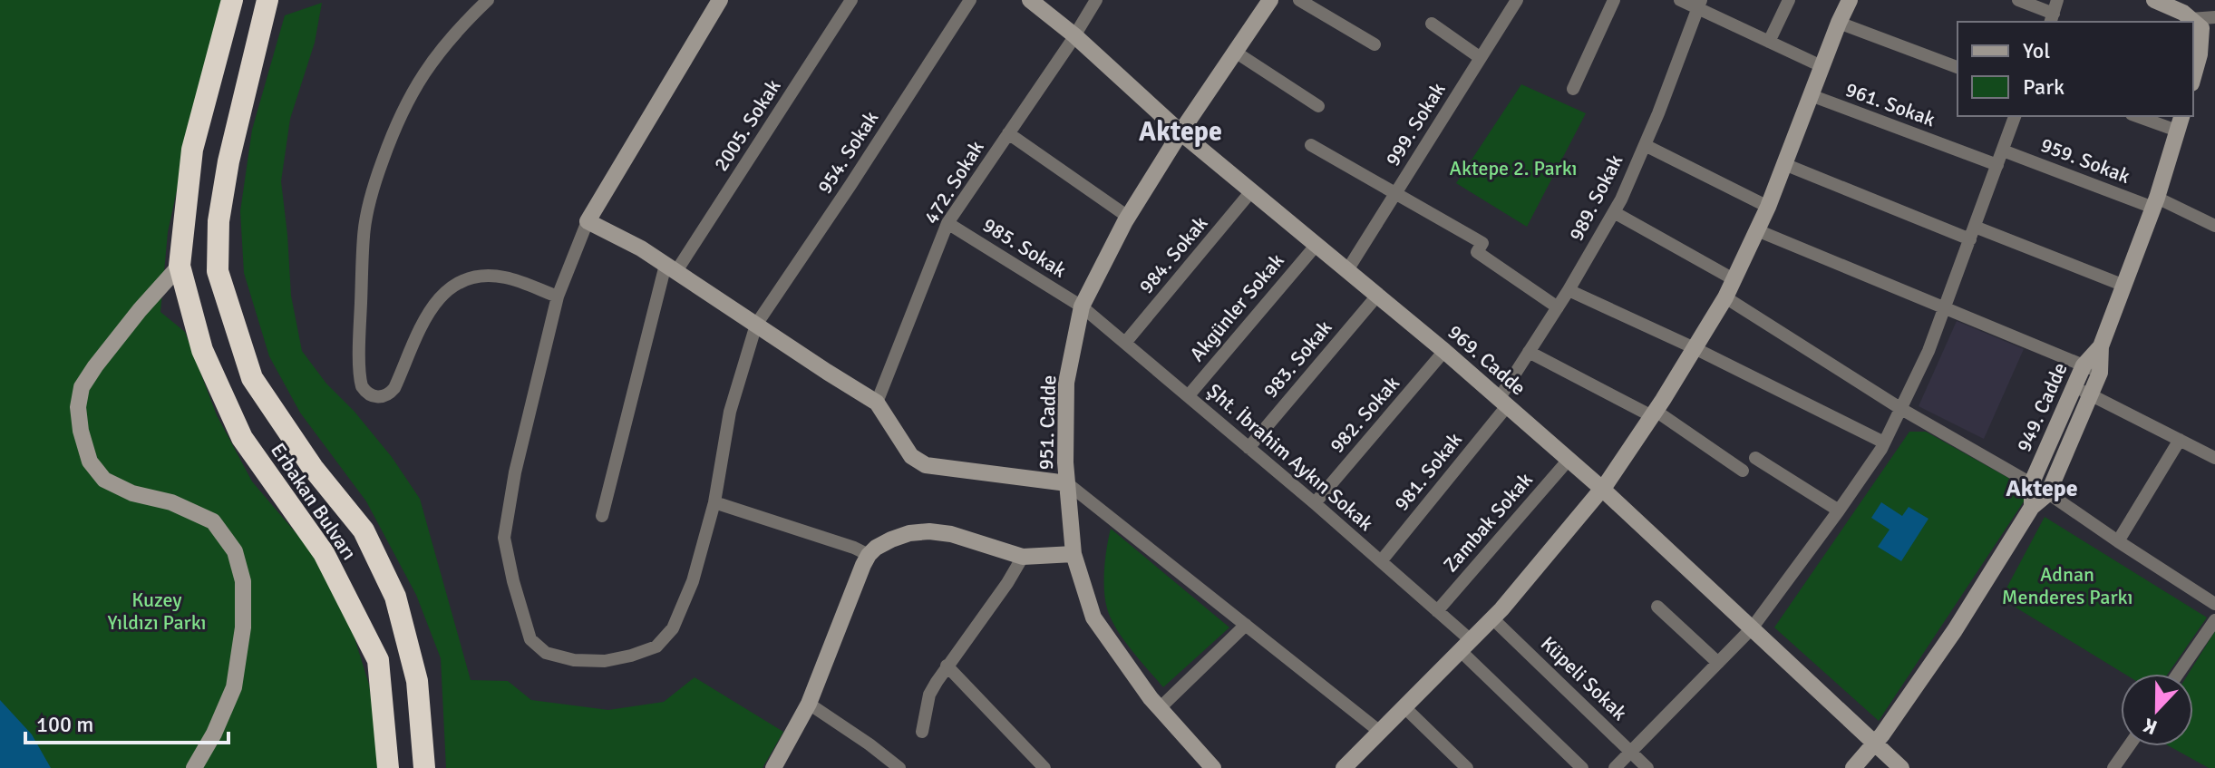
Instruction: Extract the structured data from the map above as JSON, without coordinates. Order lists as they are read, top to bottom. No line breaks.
{"streets":{"highway":["Erbakan Bulvarı"],"street":["961. Sokak","999. Sokak","2005. Sokak","954. Sokak","959. Sokak","472. Sokak","989. Sokak","985. Sokak","984. Sokak","Akgünler Sokak","983. Sokak","969. Cadde","949. Cadde","982. Sokak","951. Cadde","Şht. İbrahim Aykın Sokak","981. Sokak","Zambak Sokak","Küpeli Sokak"]},"crossings":[["999. Sokak","969. Cadde"],["959. Sokak","949. Cadde"],["472. Sokak","985. Sokak"],["472. Sokak","969. Cadde"],["989. Sokak","969. Cadde"],["989. Sokak","981. Sokak"],["985. Sokak","951. Cadde"],["985. Sokak","Şht. İbrahim Aykın Sokak"],["984. Sokak","969. Cadde"],["984. Sokak","Şht. İbrahim Aykın Sokak"],["Akgünler Sokak","969. Cadde"],["Akgünler Sokak","Şht. İbrahim Aykın Sokak"],["983. Sokak","969. Cadde"],["983. Sokak","Şht. İbrahim Aykın Sokak"],["969. Cadde","982. Sokak"],["969. Cadde","951. Cadde"],["969. Cadde","981. Sokak"],["969. Cadde","Zambak Sokak"],["982. Sokak","Şht. İbrahim Aykın Sokak"],["951. Cadde","Şht. İbrahim Aykın Sokak"],["Şht. İbrahim Aykın Sokak","981. Sokak"],["Şht. İbrahim Aykın Sokak","Zambak Sokak"]],"districts":["Aktepe","Aktepe"],"parks":["Aktepe 2. Parkı","Adnan Menderes Parkı","Kuzey Yıldızı Parkı"],"legend":["Yol","Park"],"scale_bar":"100 m","north":"bottom"}
